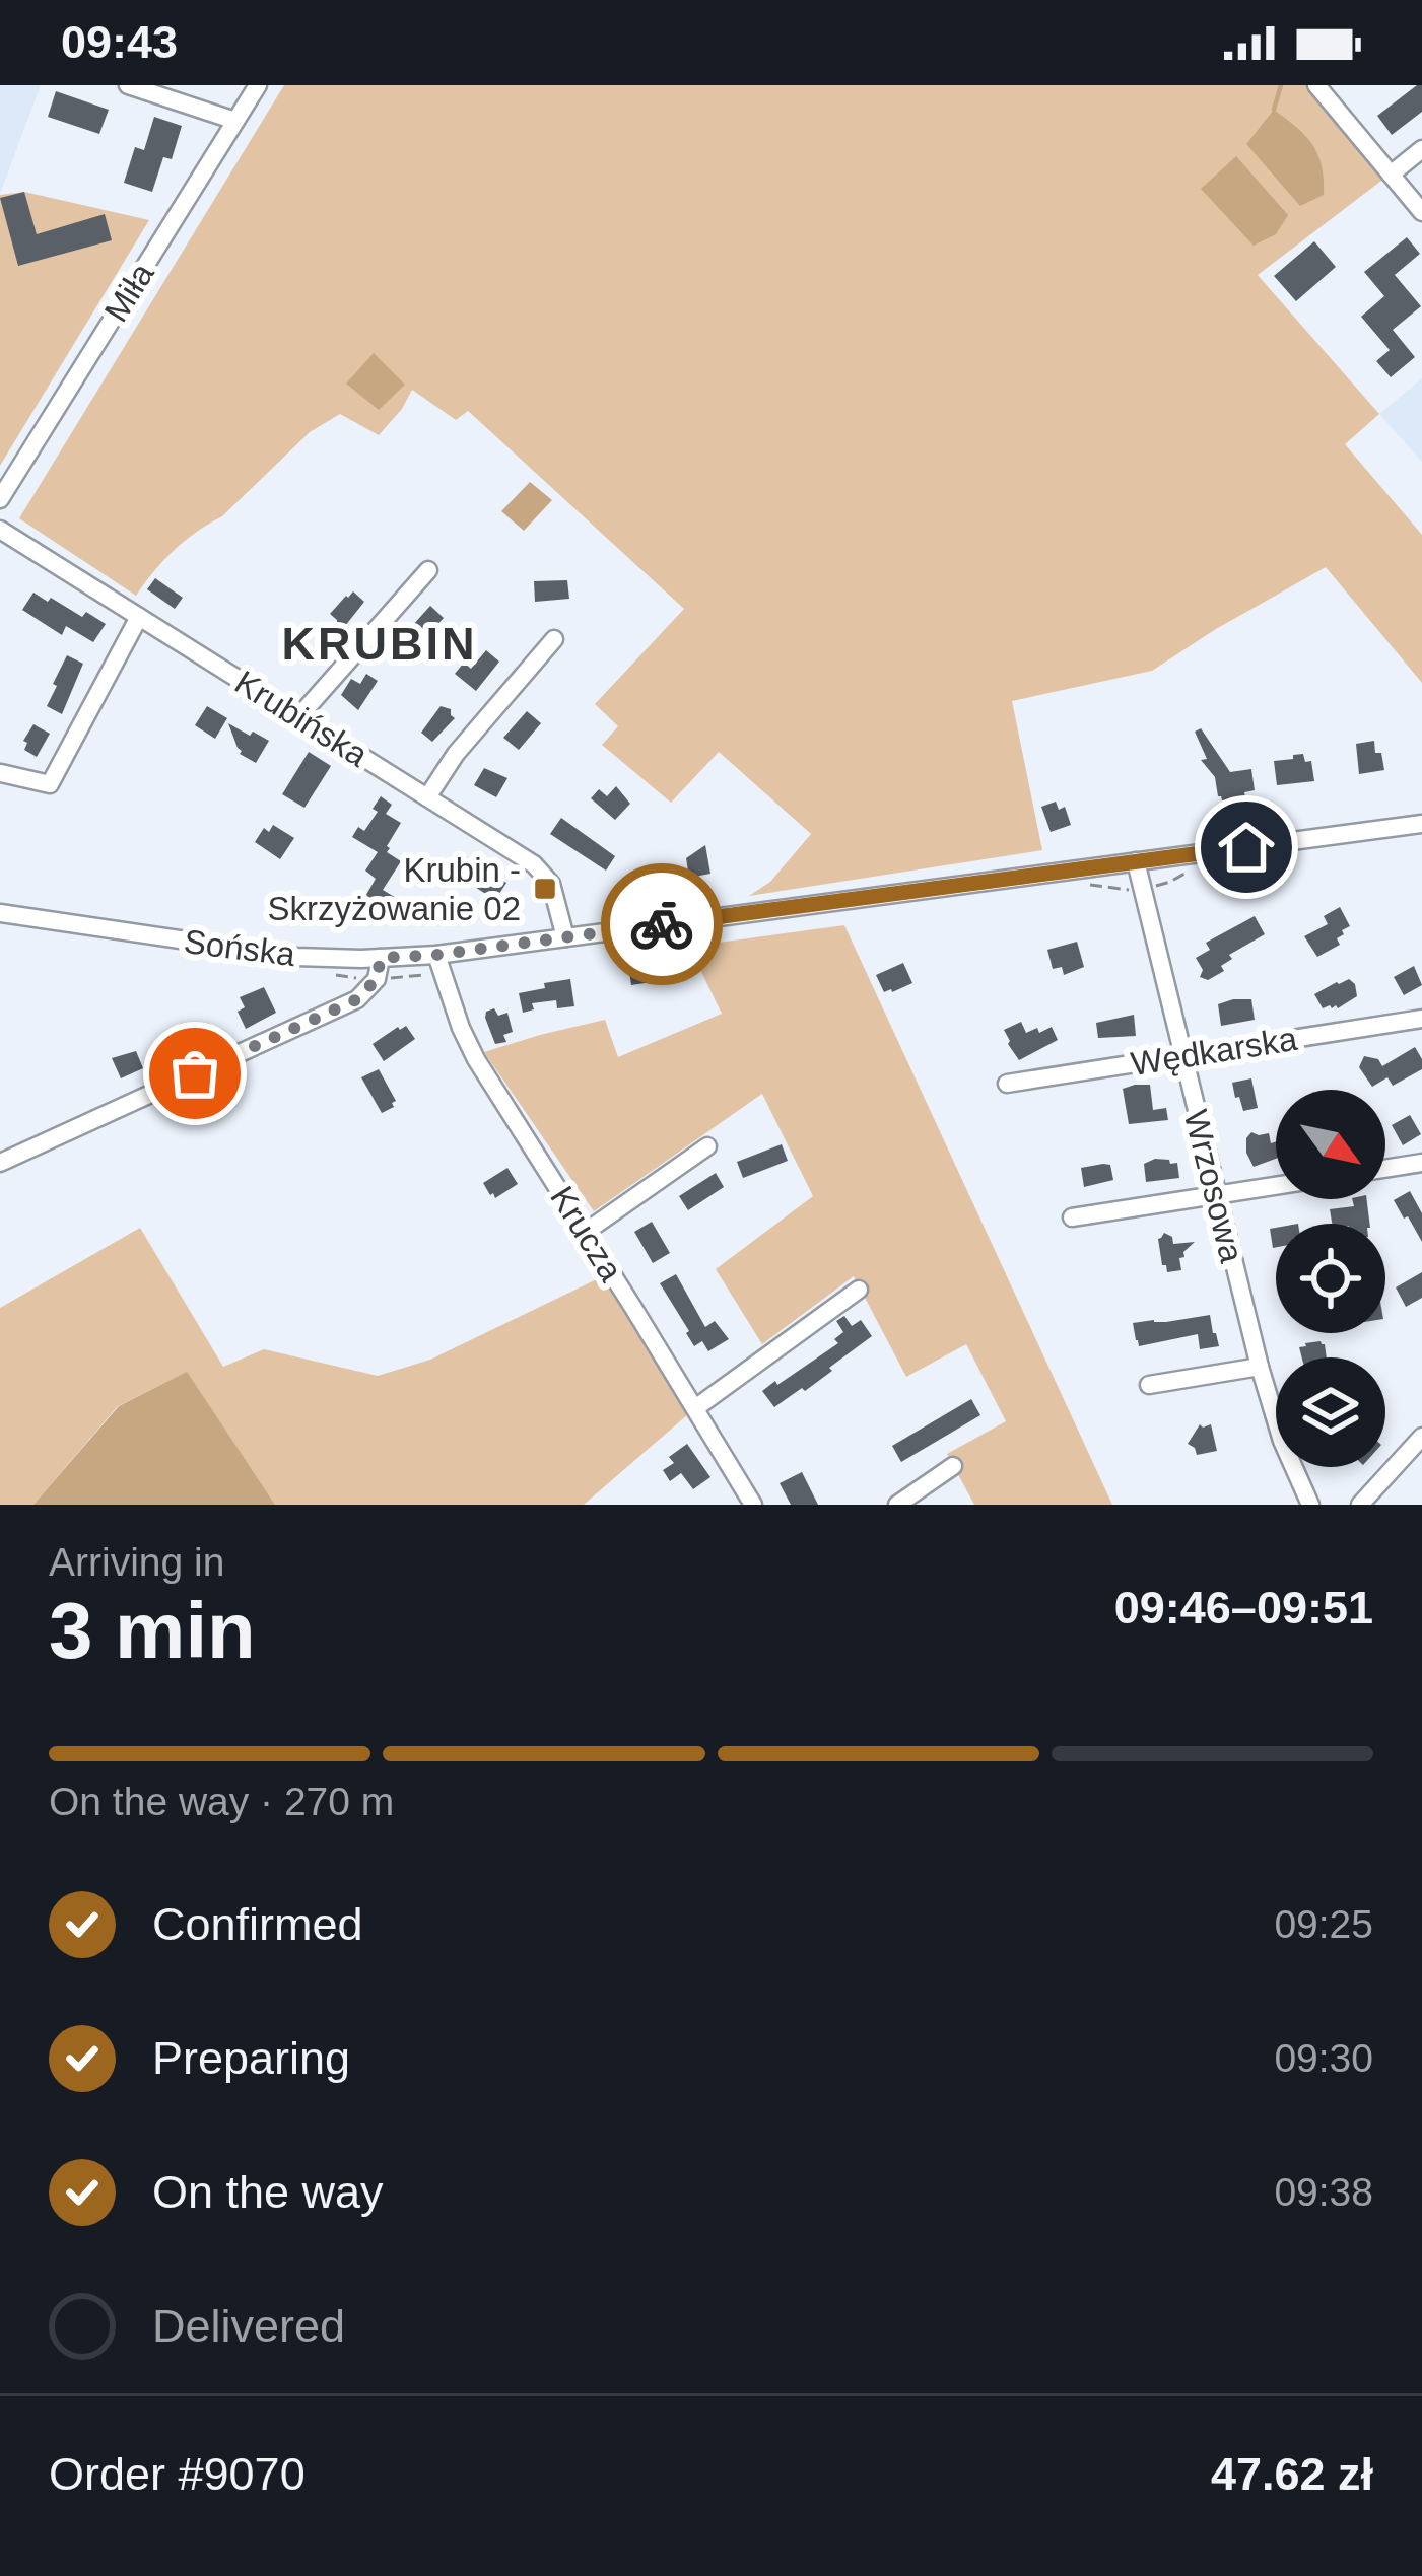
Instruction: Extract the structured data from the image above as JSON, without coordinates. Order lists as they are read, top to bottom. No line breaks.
{"streets":{"street":["Miła","Krubińska","Sońska","Wędkarska","Wrzosowa","Krucza"]},"crossings":[["Krubińska","Sońska"],["Sońska","Wrzosowa"],["Sońska","Krucza"],["Wędkarska","Wrzosowa"]],"districts":["KRUBIN"],"places":{"transit":["Krubin - Skrzyżowanie 02"]},"north":"bottom right","page":{"status":"09:43","heading":["3 min","Arriving in","09:46–09:51"],"panel":["Order #9070","47.62 zł"],"bar":"On the way · 270 m","list":[["Confirmed","09:25"],["Preparing","09:30"],["On the way","09:38"],"Delivered"]}}
